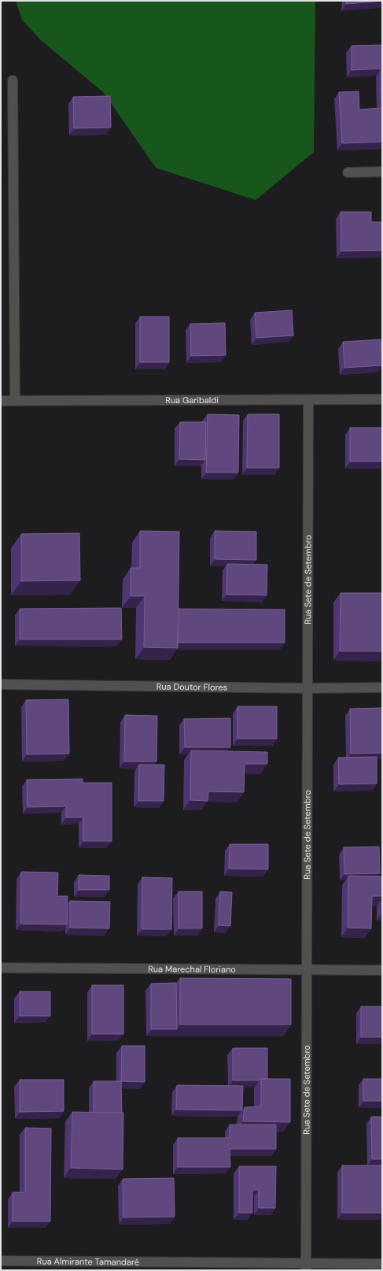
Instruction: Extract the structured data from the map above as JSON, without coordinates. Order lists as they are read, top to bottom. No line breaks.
{"streets":{"street":["Rua Garibaldi","Rua Sete de Setembro","Rua Doutor Flores","Rua Marechal Floriano","Rua Almirante Tamandaré"]},"crossings":[["Rua Garibaldi","Rua Sete de Setembro"],["Rua Sete de Setembro","Rua Doutor Flores"],["Rua Sete de Setembro","Rua Marechal Floriano"],["Rua Sete de Setembro","Rua Almirante Tamandaré"]]}
